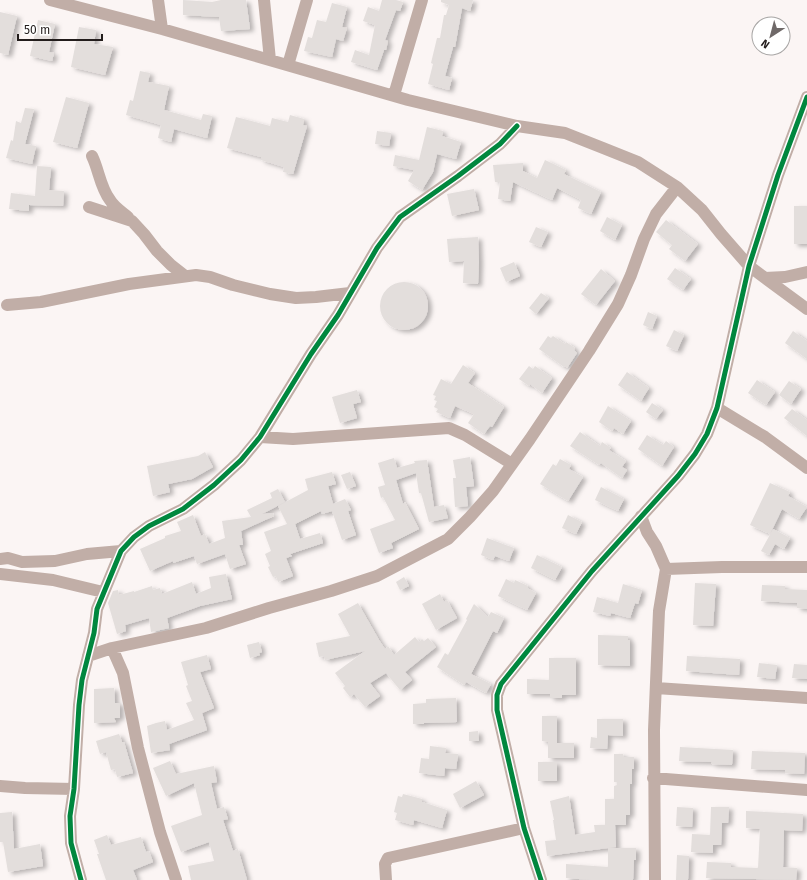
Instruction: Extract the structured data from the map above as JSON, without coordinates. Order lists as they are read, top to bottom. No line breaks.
{"scale_bar":"50 m","north":"bottom left"}
